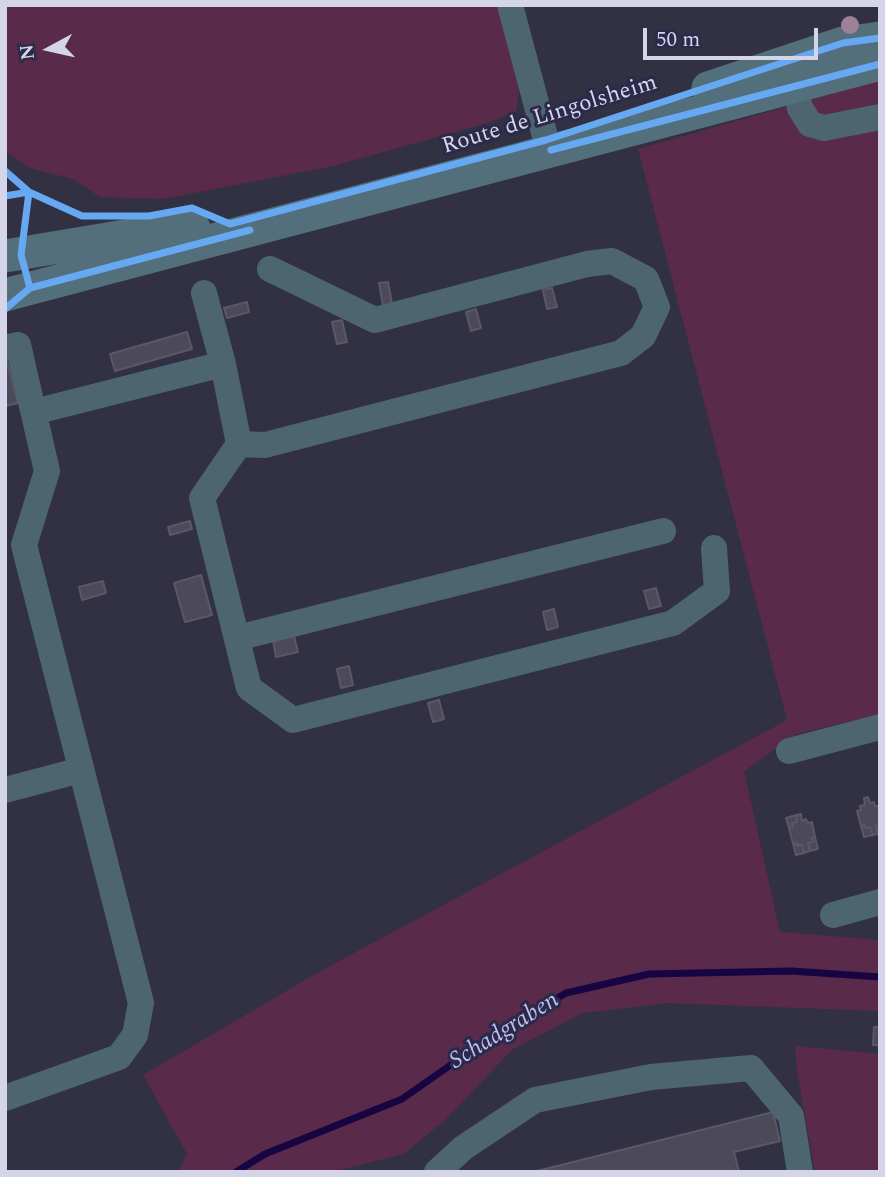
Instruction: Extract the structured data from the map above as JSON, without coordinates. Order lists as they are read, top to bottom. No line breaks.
{"streets":{"main road":["Route de Lingolsheim"]},"water":["Schadgraben"],"scale_bar":"50 m","north":"left"}
